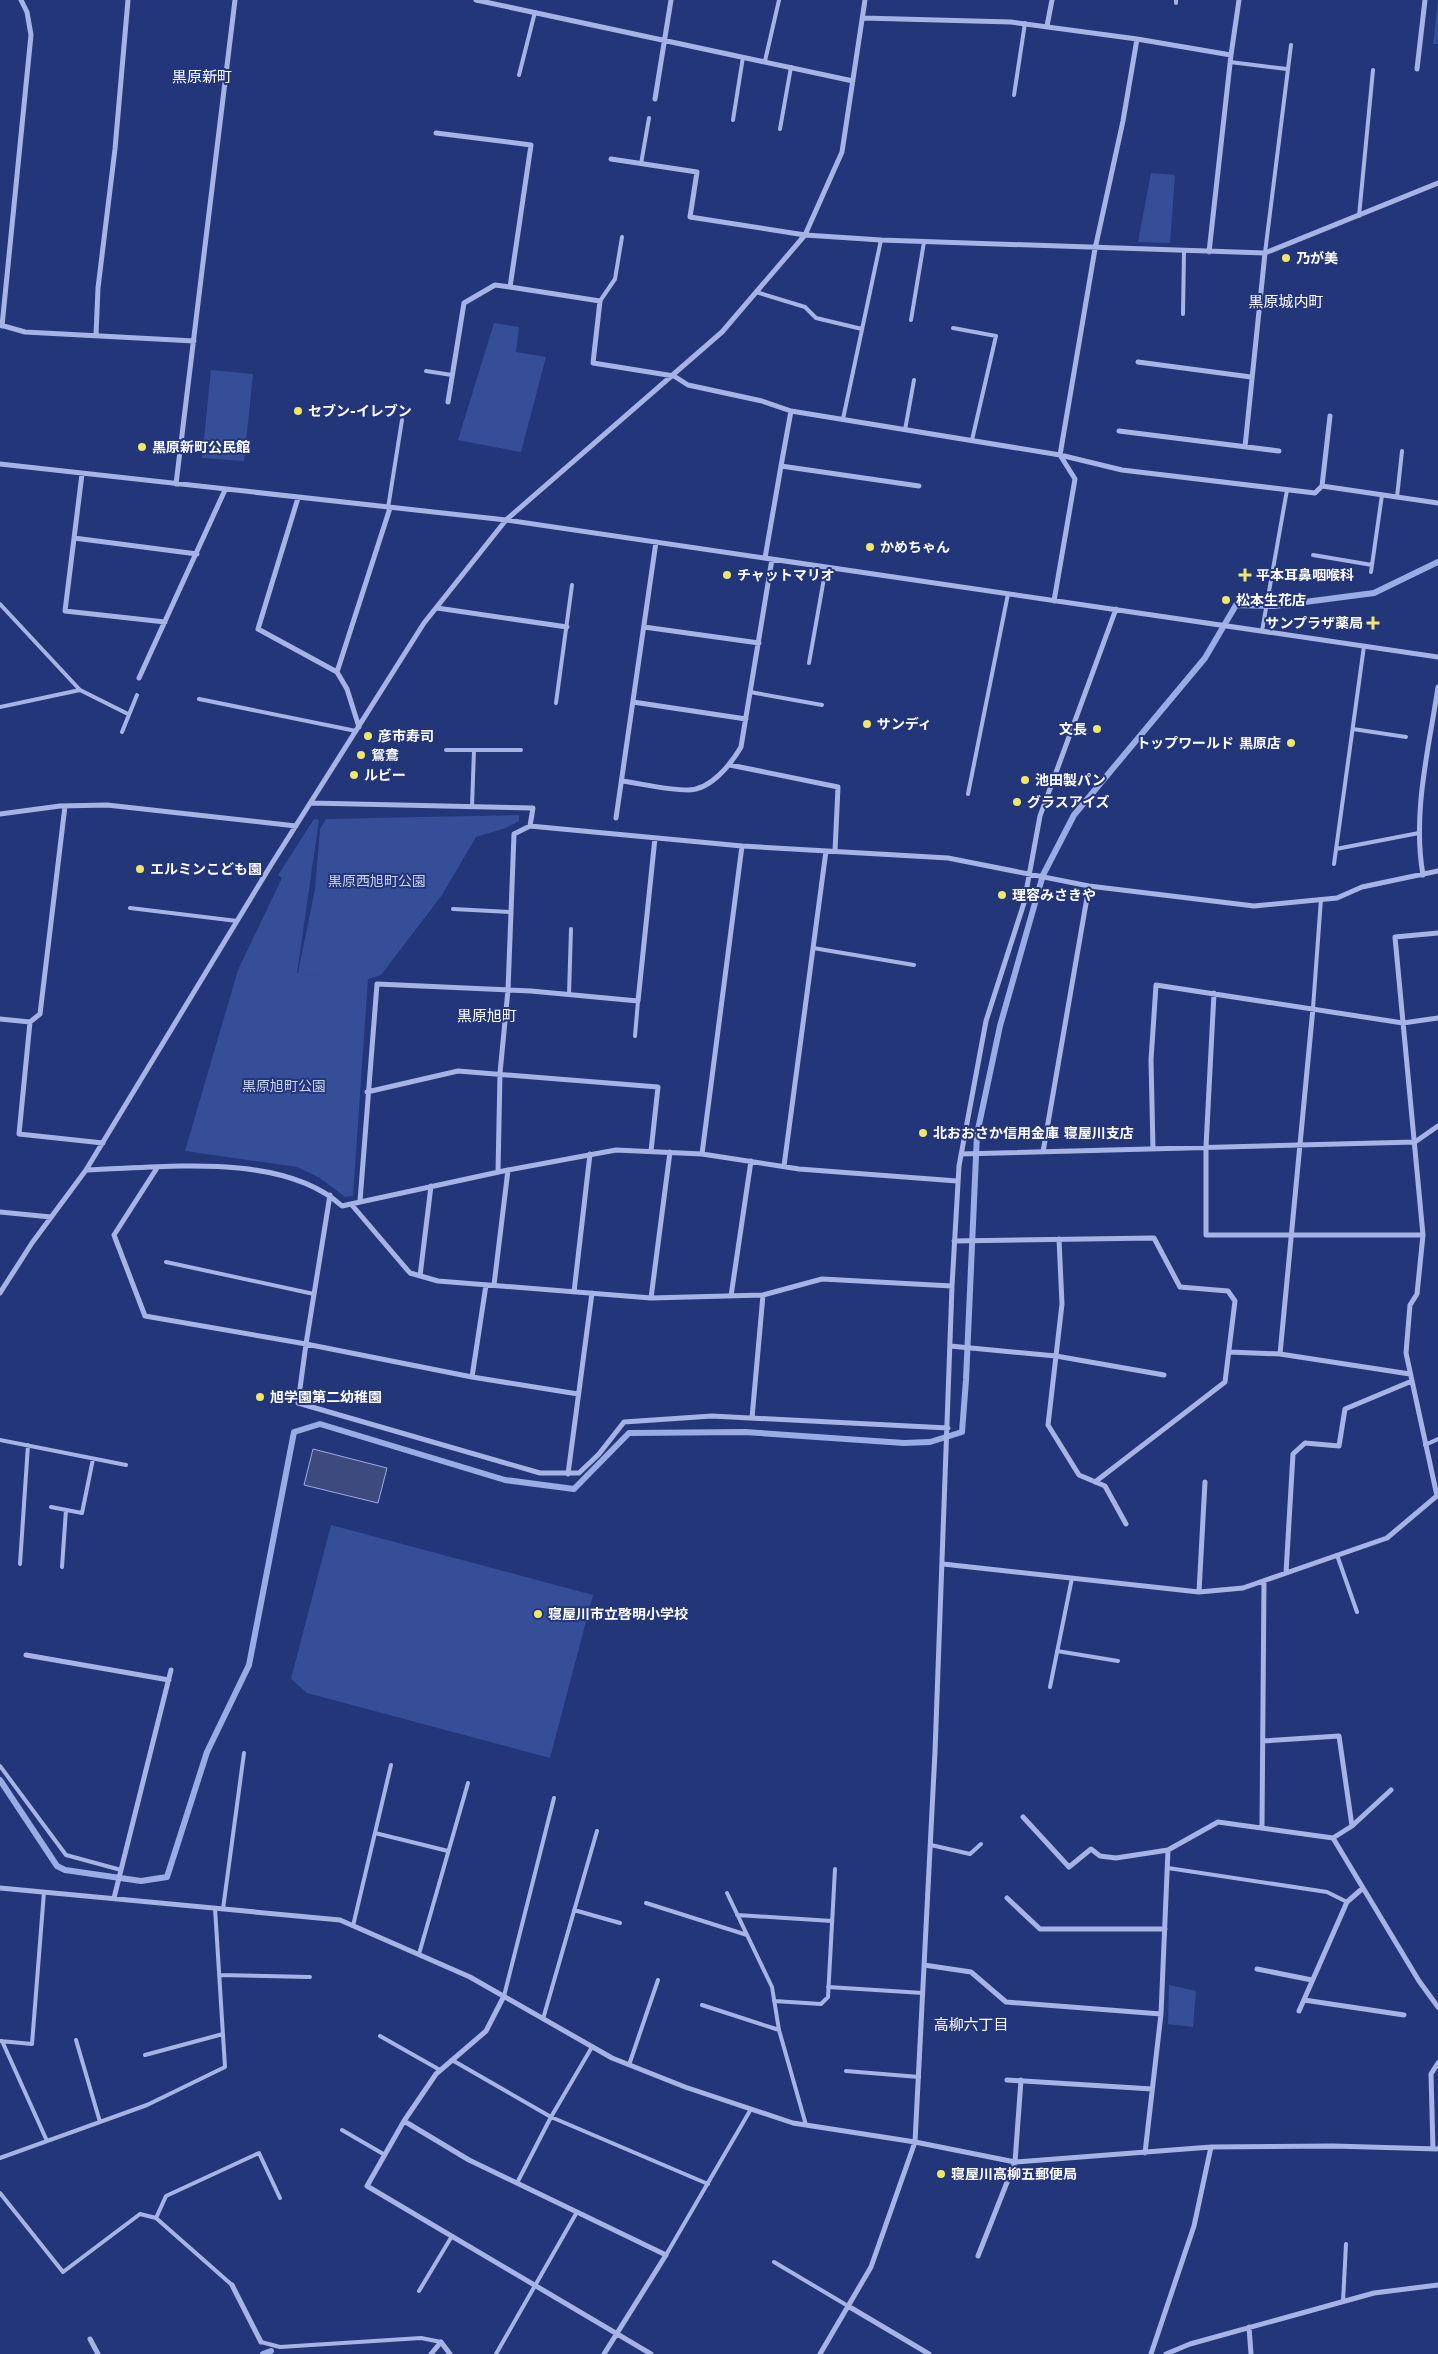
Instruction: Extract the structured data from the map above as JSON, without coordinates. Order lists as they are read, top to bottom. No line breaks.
{"districts":["黒原新町","黒原城内町","黒原旭町","高柳六丁目"],"parks":["黒原西旭町公園","黒原旭町公園"],"places":{"other":["乃が美","セブン-イレブン","黒原新町公民館","かめちゃん","チャットマリオ","松本生花店","サンディ","文長","彦市寿司","トップワールド 黒原店","鴛鴦","ルビー","池田製パン","グラスアイズ","エルミンこども園","理容みさきや","北おおさか信用金庫 寝屋川支店","旭学園第二幼稚園","寝屋川市立啓明小学校","寝屋川高柳五郵便局"],"health":["平本耳鼻咽喉科","サンプラザ薬局"]}}
